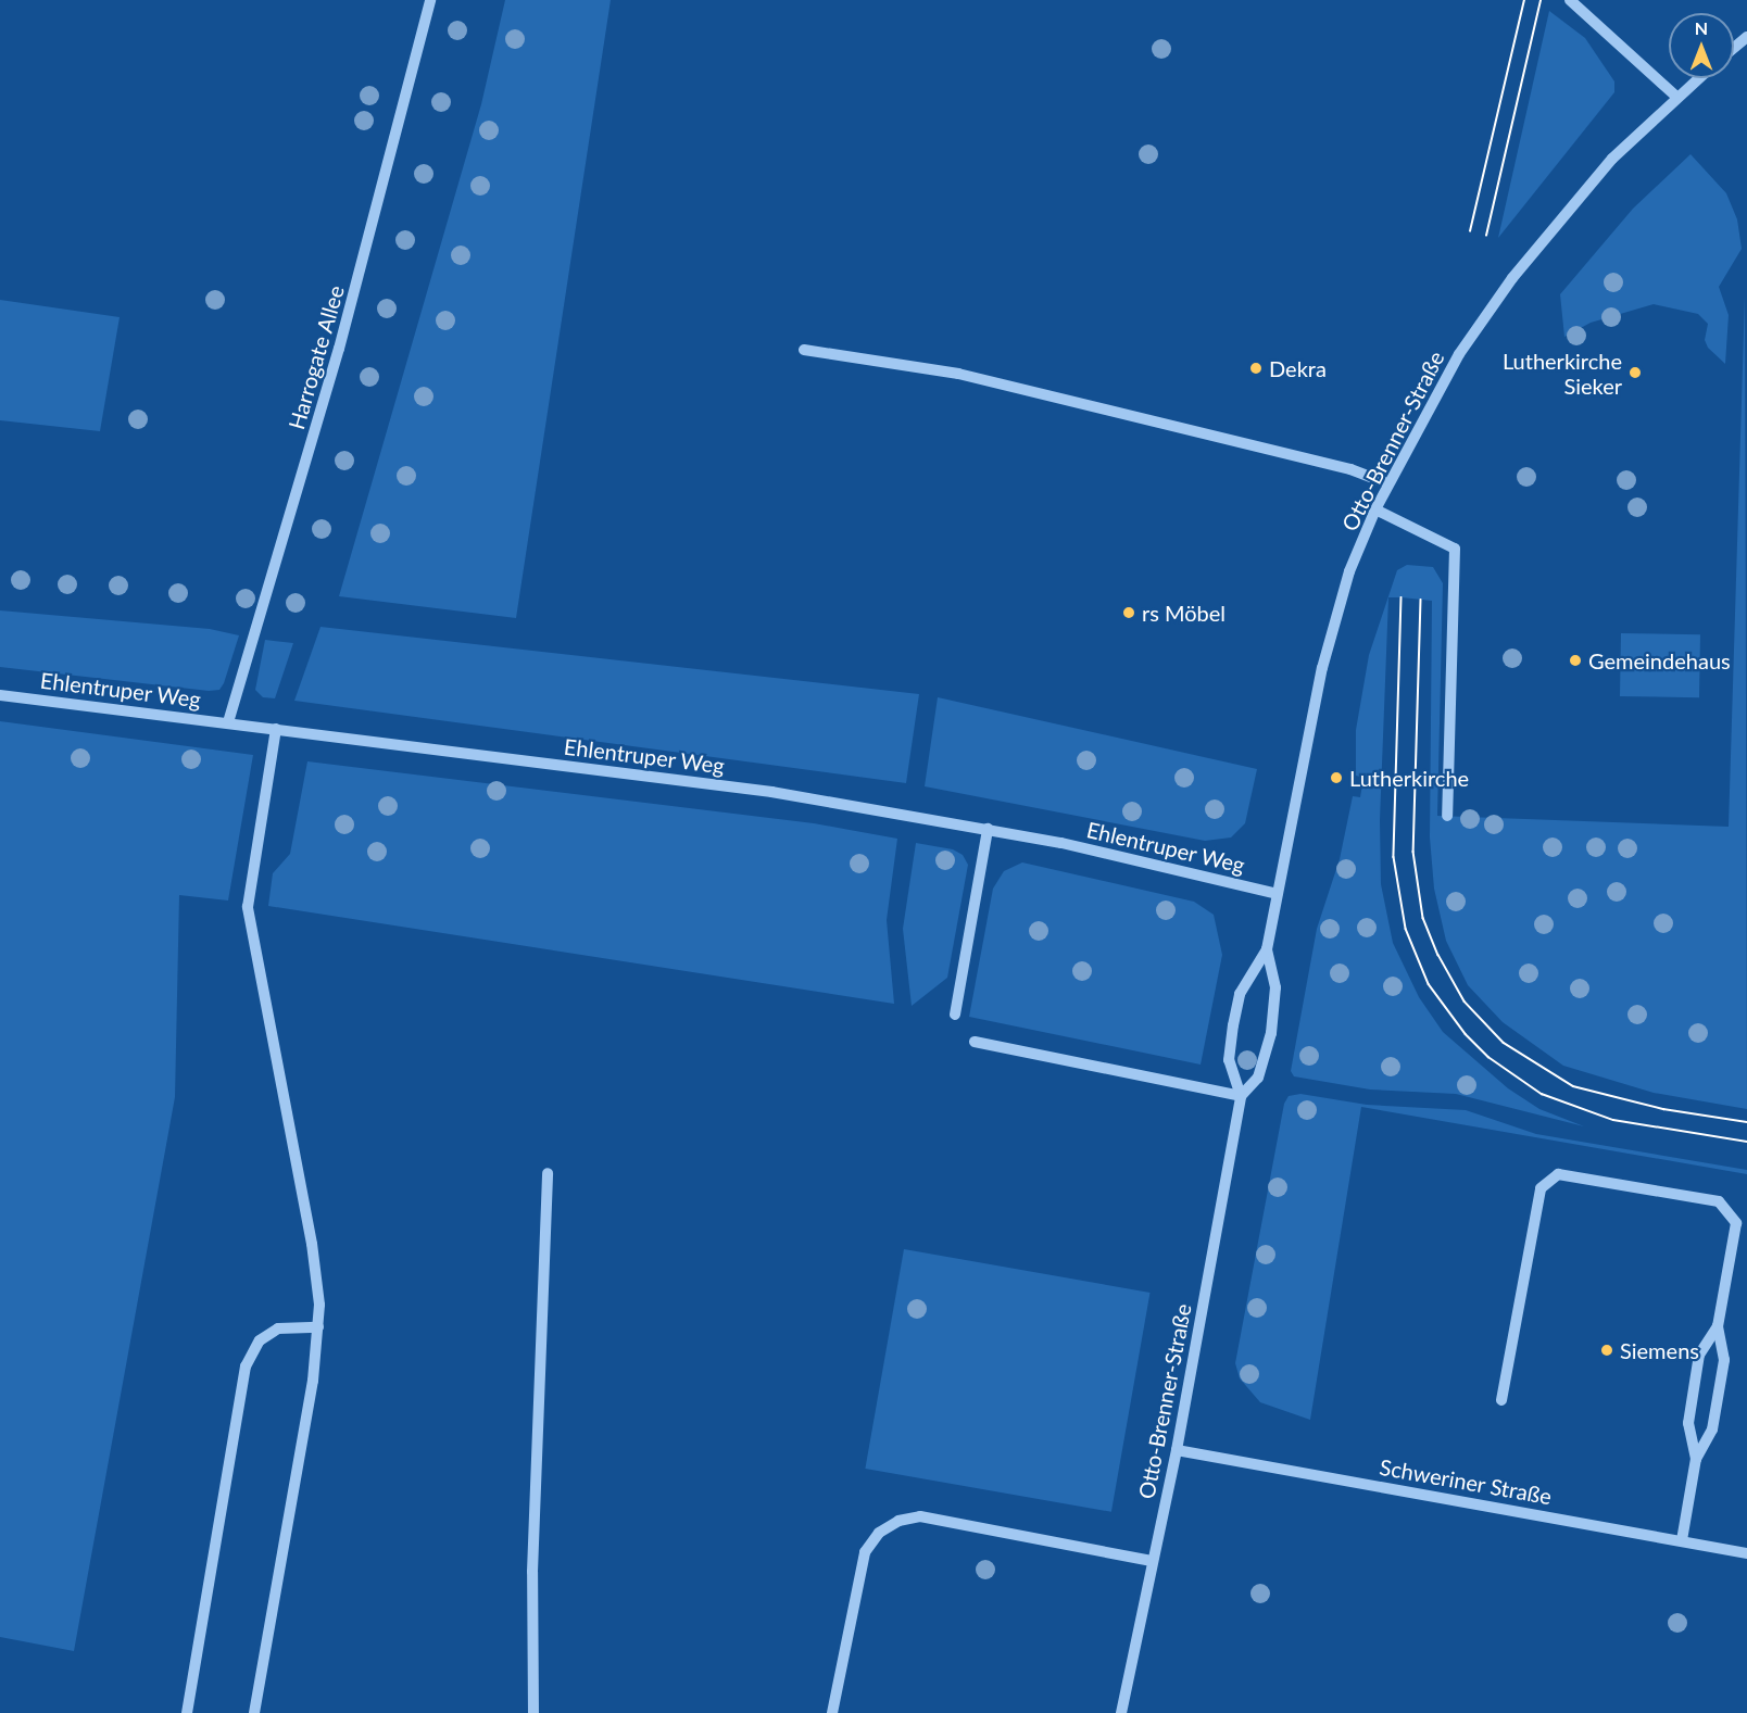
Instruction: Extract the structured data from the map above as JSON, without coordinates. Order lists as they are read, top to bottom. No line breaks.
{"streets":{"street":["Harrogate Allee","Otto-Brenner-Straße","Ehlentruper Weg","Schweriner Straße"]},"crossings":[["Harrogate Allee","Ehlentruper Weg"],["Otto-Brenner-Straße","Ehlentruper Weg"],["Otto-Brenner-Straße","Schweriner Straße"]],"places":["Dekra","Lutherkirche Sieker","rs Möbel","Gemeindehaus","Lutherkirche","Siemens"],"north":"top"}
